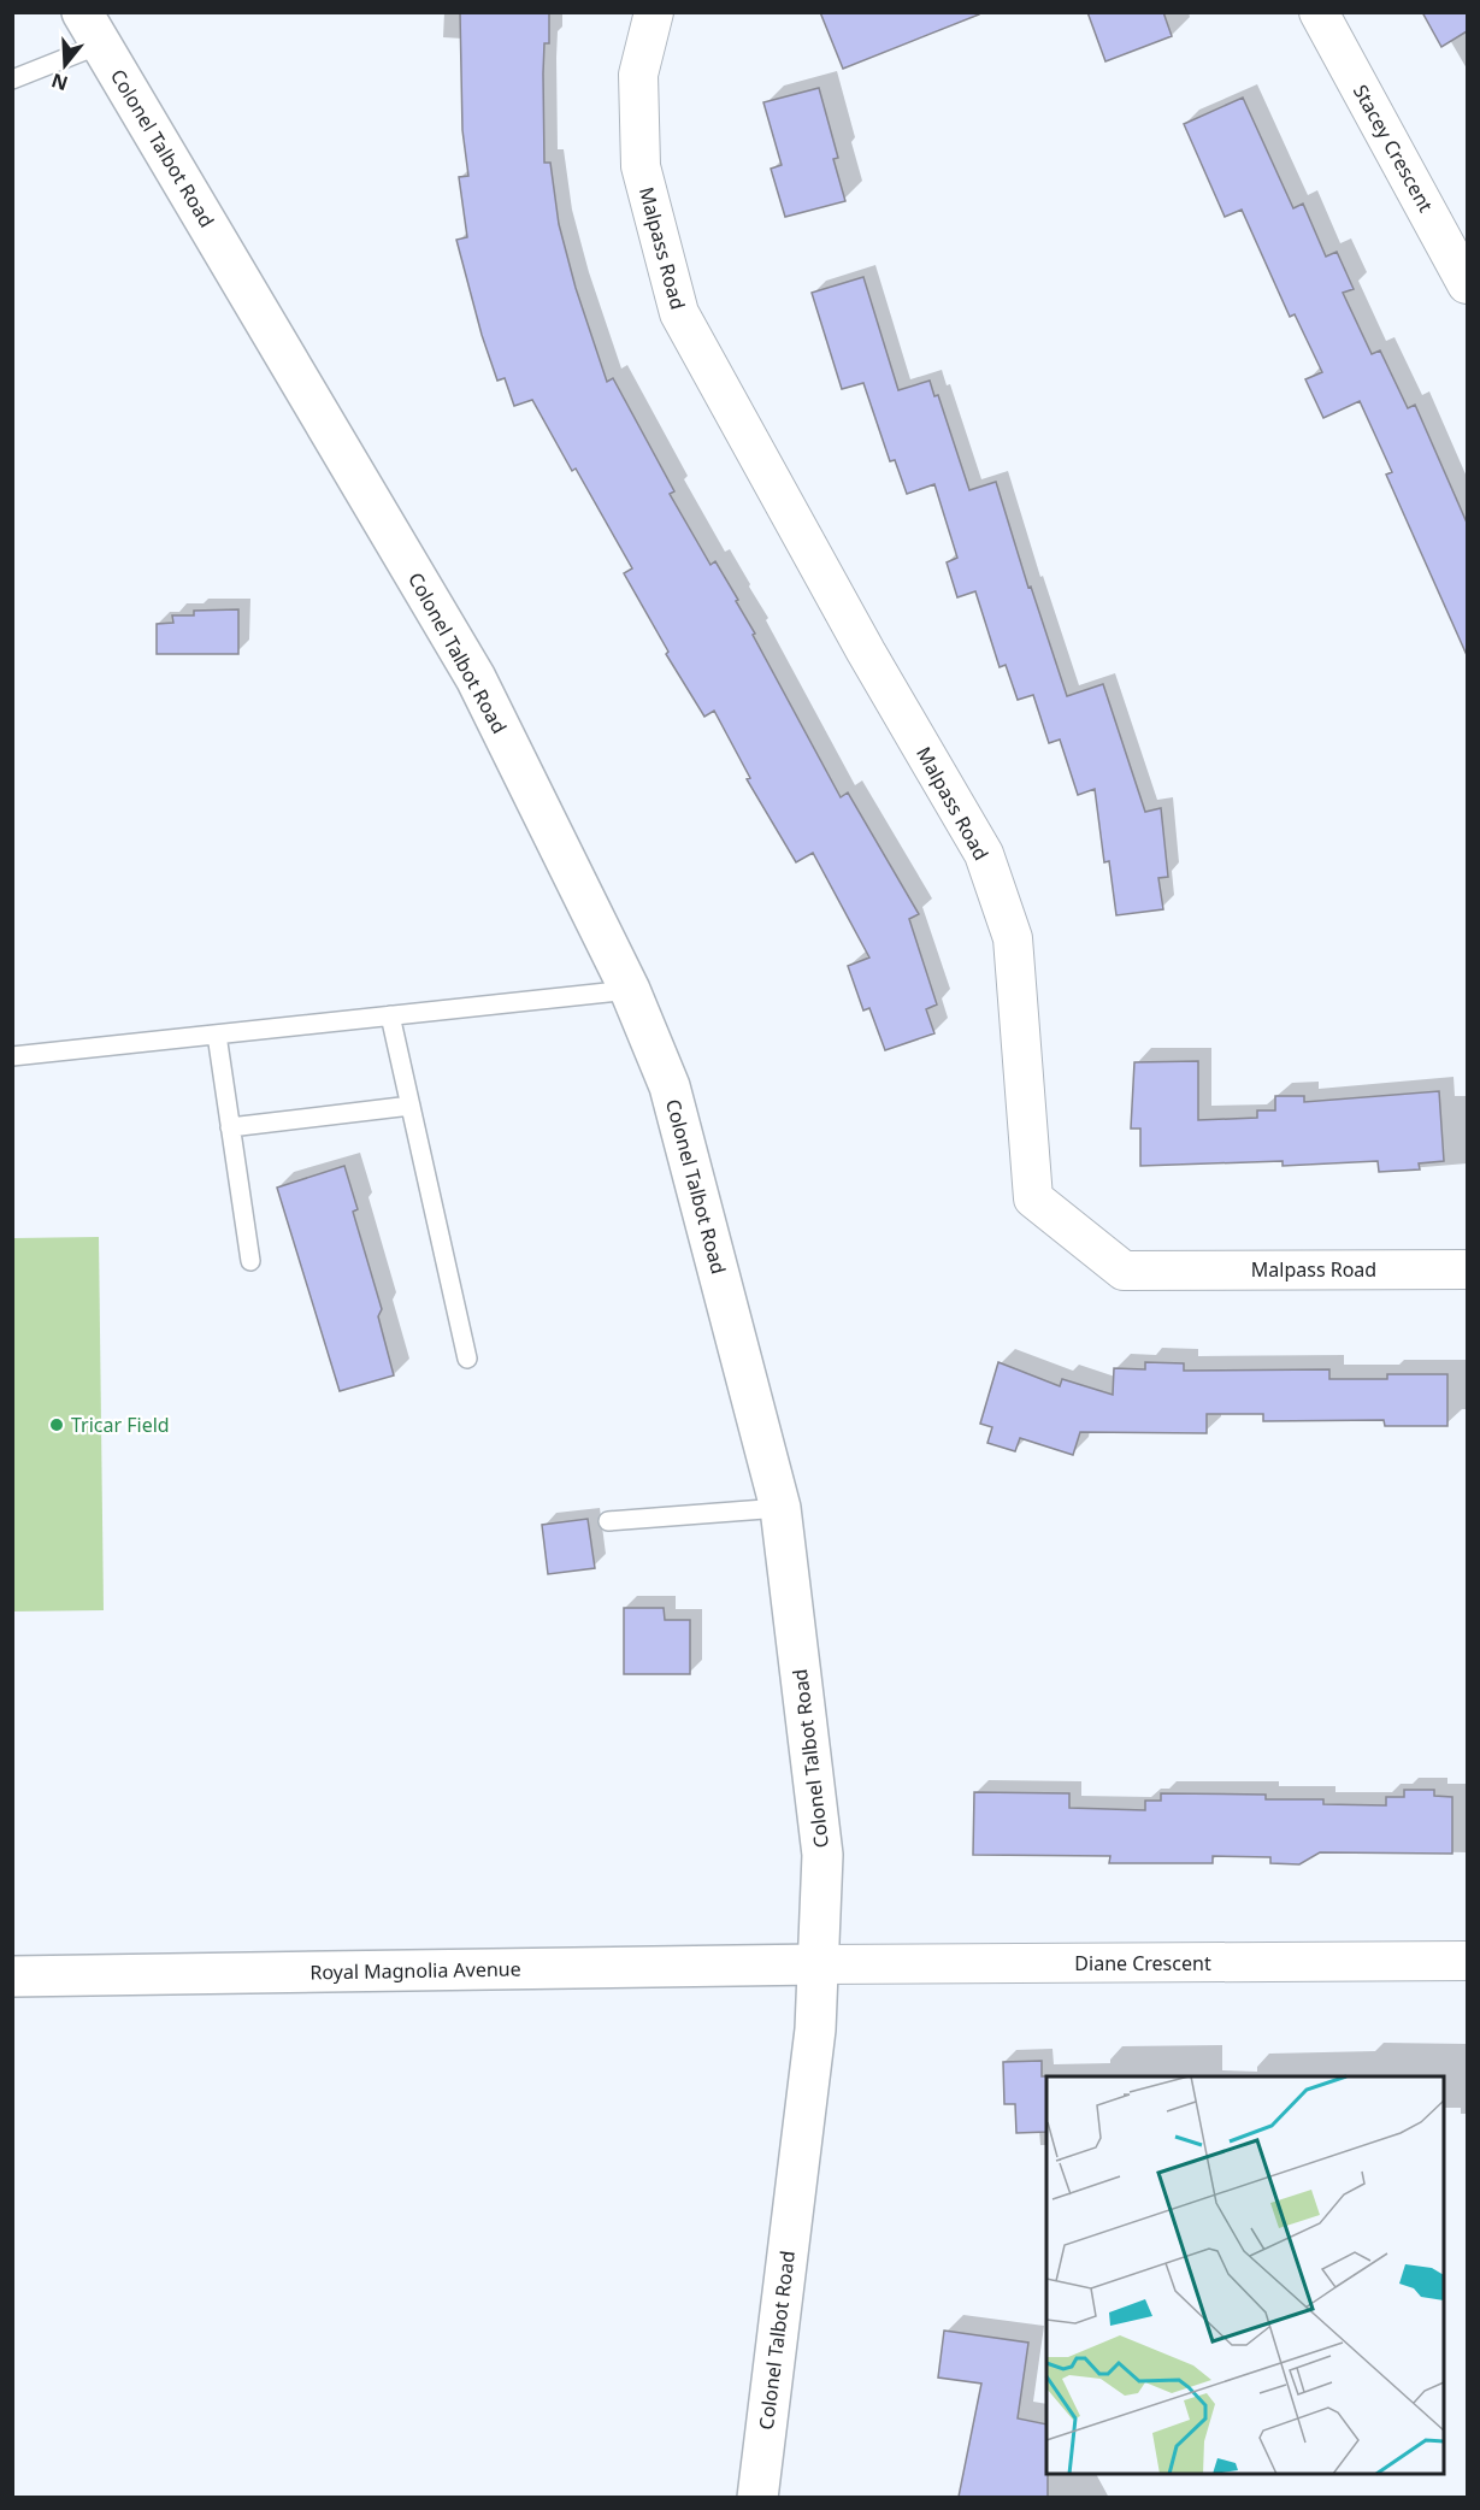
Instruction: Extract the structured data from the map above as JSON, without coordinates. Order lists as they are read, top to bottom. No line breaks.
{"streets":{"main road":["Colonel Talbot Road","Royal Magnolia Avenue"],"street":["Stacey Crescent","Malpass Road","Diane Crescent"]},"crossings":[["Colonel Talbot Road","Diane Crescent"],["Colonel Talbot Road","Royal Magnolia Avenue"],["Diane Crescent","Royal Magnolia Avenue"]],"places":["Tricar Field"],"north":"bottom"}
